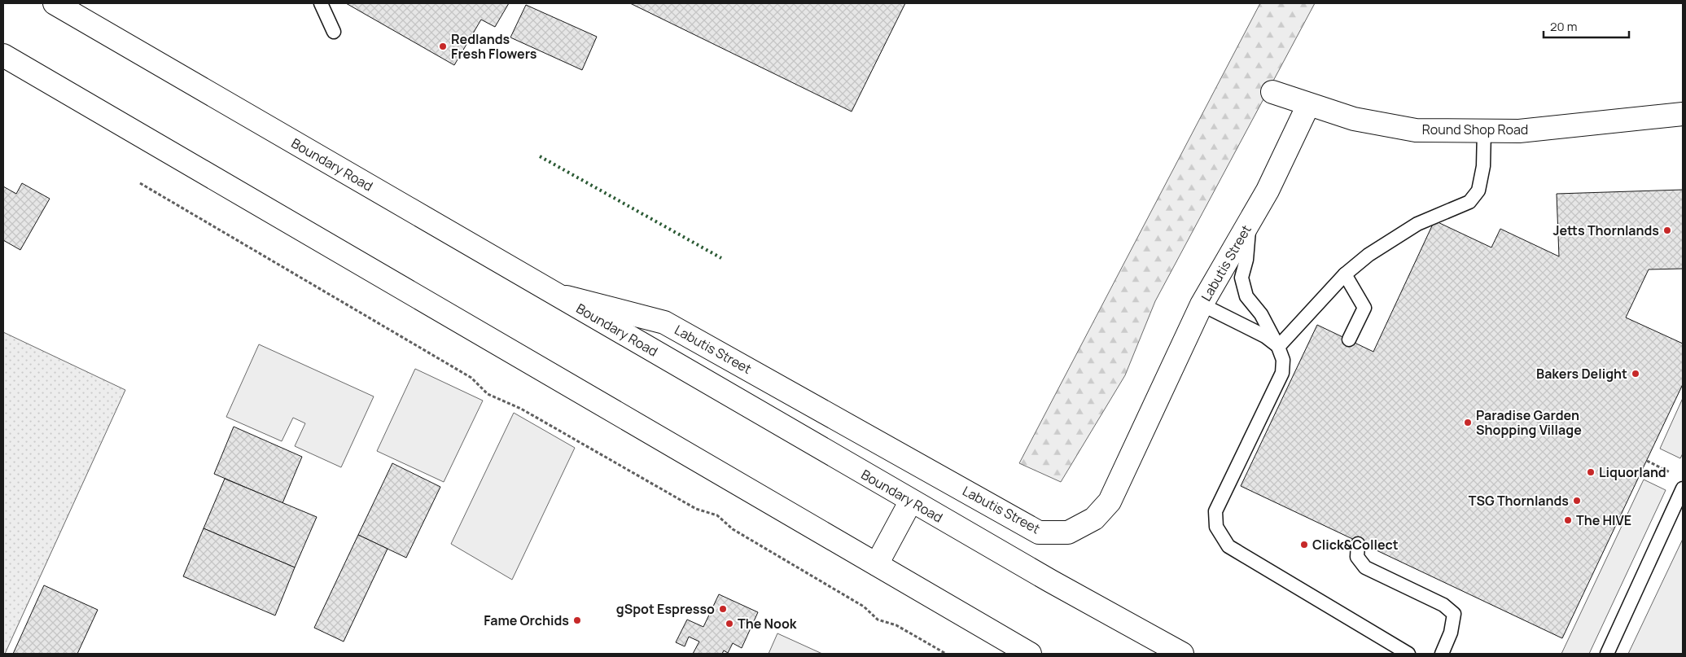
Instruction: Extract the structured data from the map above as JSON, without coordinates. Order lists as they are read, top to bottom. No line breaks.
{"streets":{"main road":["Round Shop Road","Boundary Road","Labutis Street"]},"crossings":[["Round Shop Road","Labutis Street"],["Boundary Road","Labutis Street"]],"places":["Redlands Fresh Flowers","Jetts Thornlands","Bakers Delight","Paradise Garden Shopping Village","Liquorland","TSG Thornlands","The HIVE","Click&Collect","gSpot Espresso","Fame Orchids","The Nook"],"scale_bar":"20 m"}
